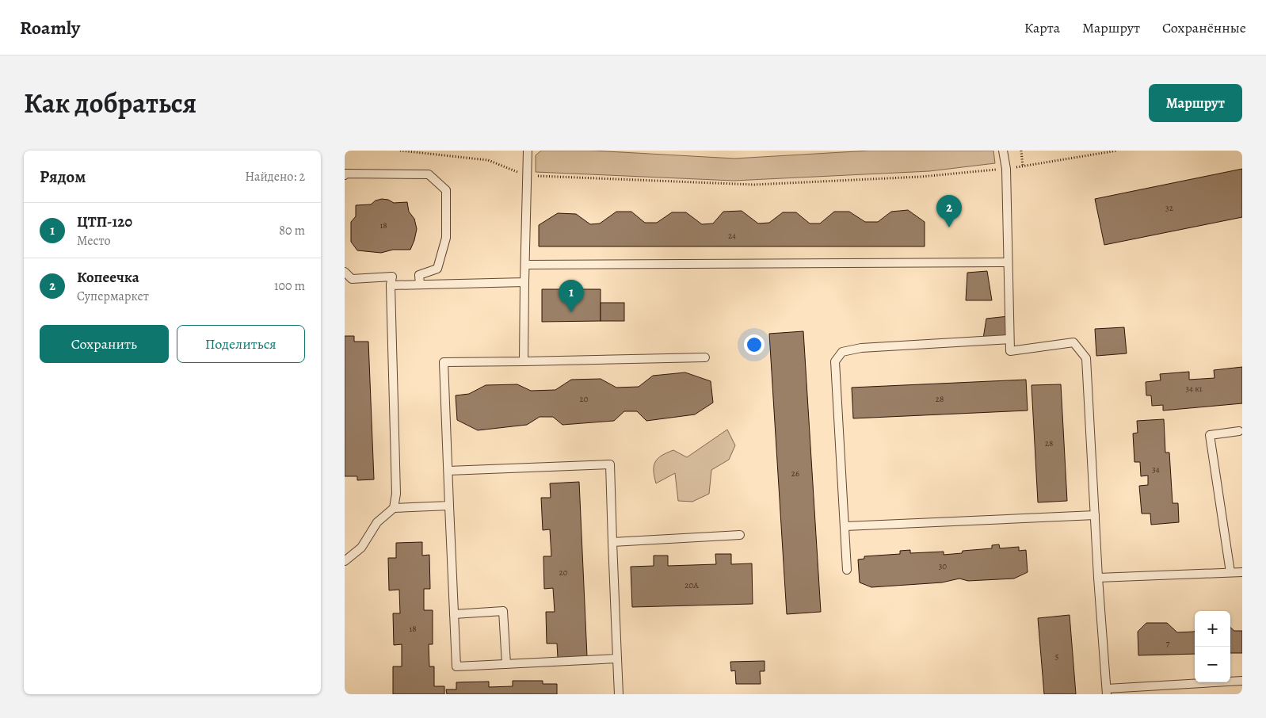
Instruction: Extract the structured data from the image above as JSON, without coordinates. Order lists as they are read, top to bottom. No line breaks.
{"house_numbers":["32","18","24","34 к1","20","28","28","34","26","30","20","20А","18","7","5"],"page":{"header":"Roamly","nav":["Карта","Маршрут","Сохранённые"],"title":"Как добраться","buttons":["Маршрут",["Сохранить","Поделиться"]],"heading":["Рядом","Найдено: 2"],"pins":["2","1"],"list":[{"mark":"1","name":"ЦТП-120","note":"Место","value":"80 m"},{"mark":"2","name":"Копеечка","note":"Супермаркет","value":"100 m"}],"map_buttons":["+","−"]}}
